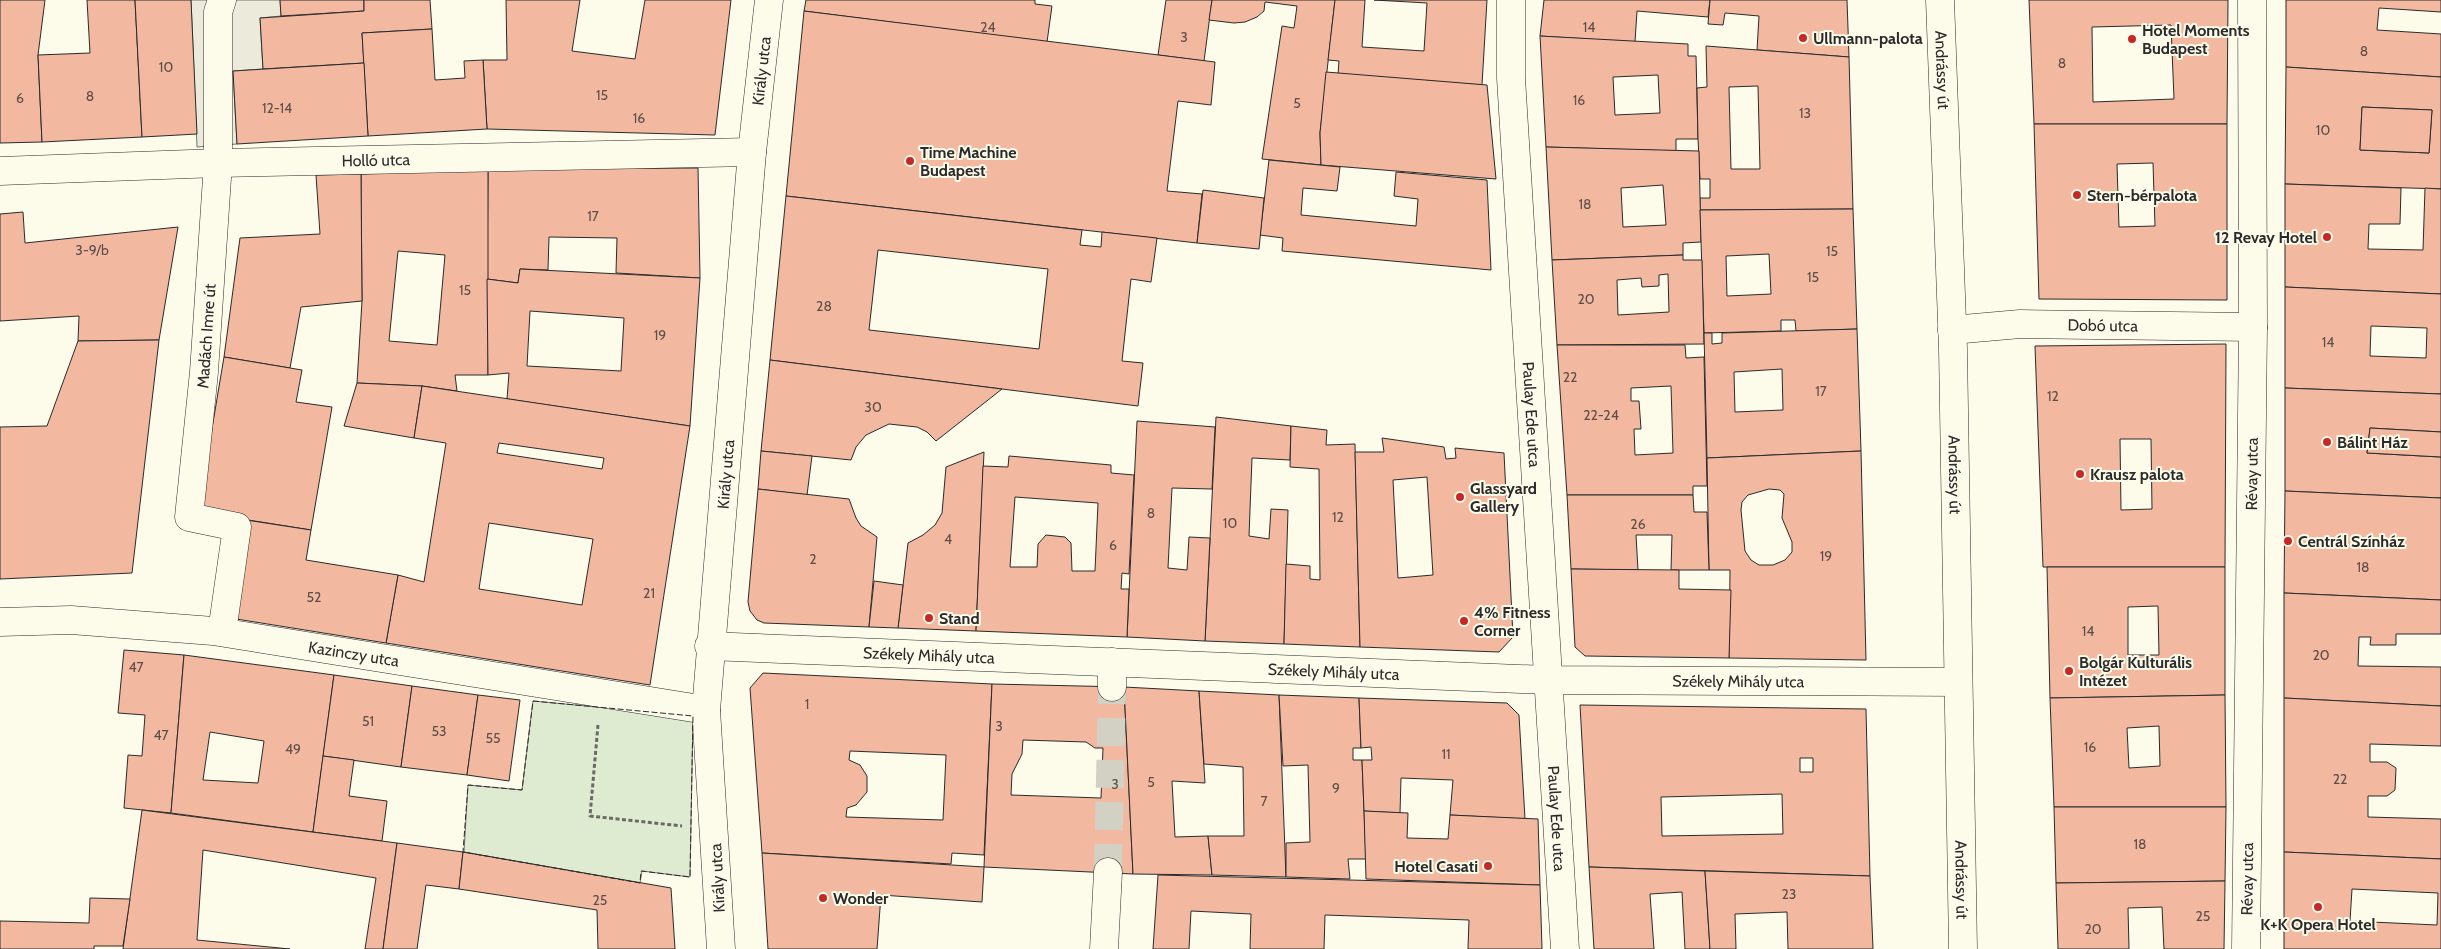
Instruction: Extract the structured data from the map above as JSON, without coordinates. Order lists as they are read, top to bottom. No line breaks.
{"streets":{"street":["Andrássy út","Király utca","Holló utca","Dobó utca","Madách Imre út","Paulay Ede utca","Révay utca","Kazinczy utca","Székely Mihály utca"]},"crossings":[["Andrássy út","Dobó utca"],["Andrássy út","Székely Mihály utca"],["Király utca","Holló utca"],["Király utca","Kazinczy utca"],["Király utca","Székely Mihály utca"],["Holló utca","Madách Imre út"],["Dobó utca","Révay utca"],["Madách Imre út","Kazinczy utca"],["Paulay Ede utca","Székely Mihály utca"]],"places":["Ullmann-palota","Hotel Moments Budapest","Time Machine Budapest","Stern-bérpalota","12 Revay Hotel","Bálint Ház","Krausz palota","Glassyard Gallery","Centrál Színház","Stand","4% Fitness Corner","Bolgár Kulturális Intézet","Hotel Casati","Wonder","K+K Opera Hotel"],"house_numbers":["24","14","3","8","8","10","15","8","6","16","5","12-14","13","16","10","18","17","3-9/b","15","15","15","20","28","19","14","22","17","12","30","22-24","8","12","10","26","4","6","19","2","18","21","52","14","20","47","1","51","3","53","47","55","16","49","11","22","5","3","9","7","18","23","25","25","20"]}
